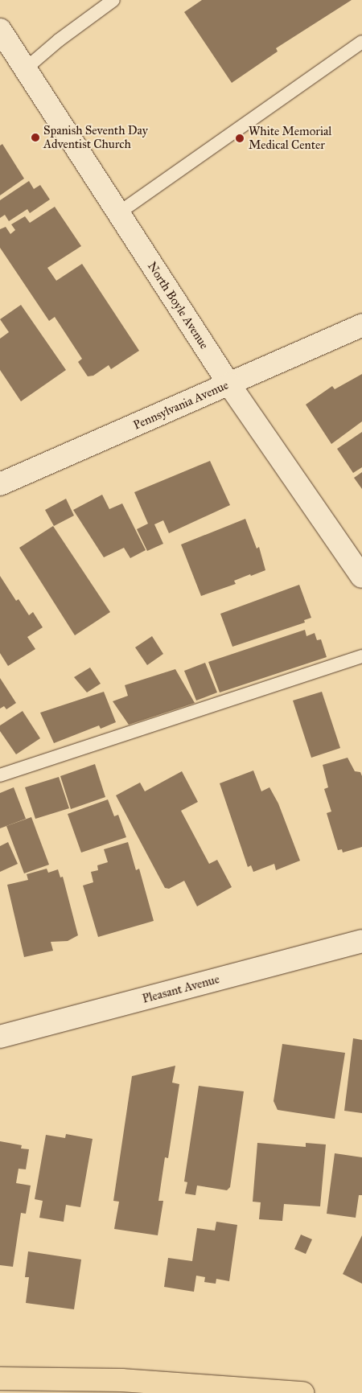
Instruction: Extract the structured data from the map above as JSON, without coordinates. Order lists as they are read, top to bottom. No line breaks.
{"streets":{"main road":["North Boyle Avenue","Pennsylvania Avenue","Pleasant Avenue"]},"crossings":[["North Boyle Avenue","Pennsylvania Avenue"]],"places":["Spanish Seventh Day Adventist Church","White Memorial Medical Center"]}
